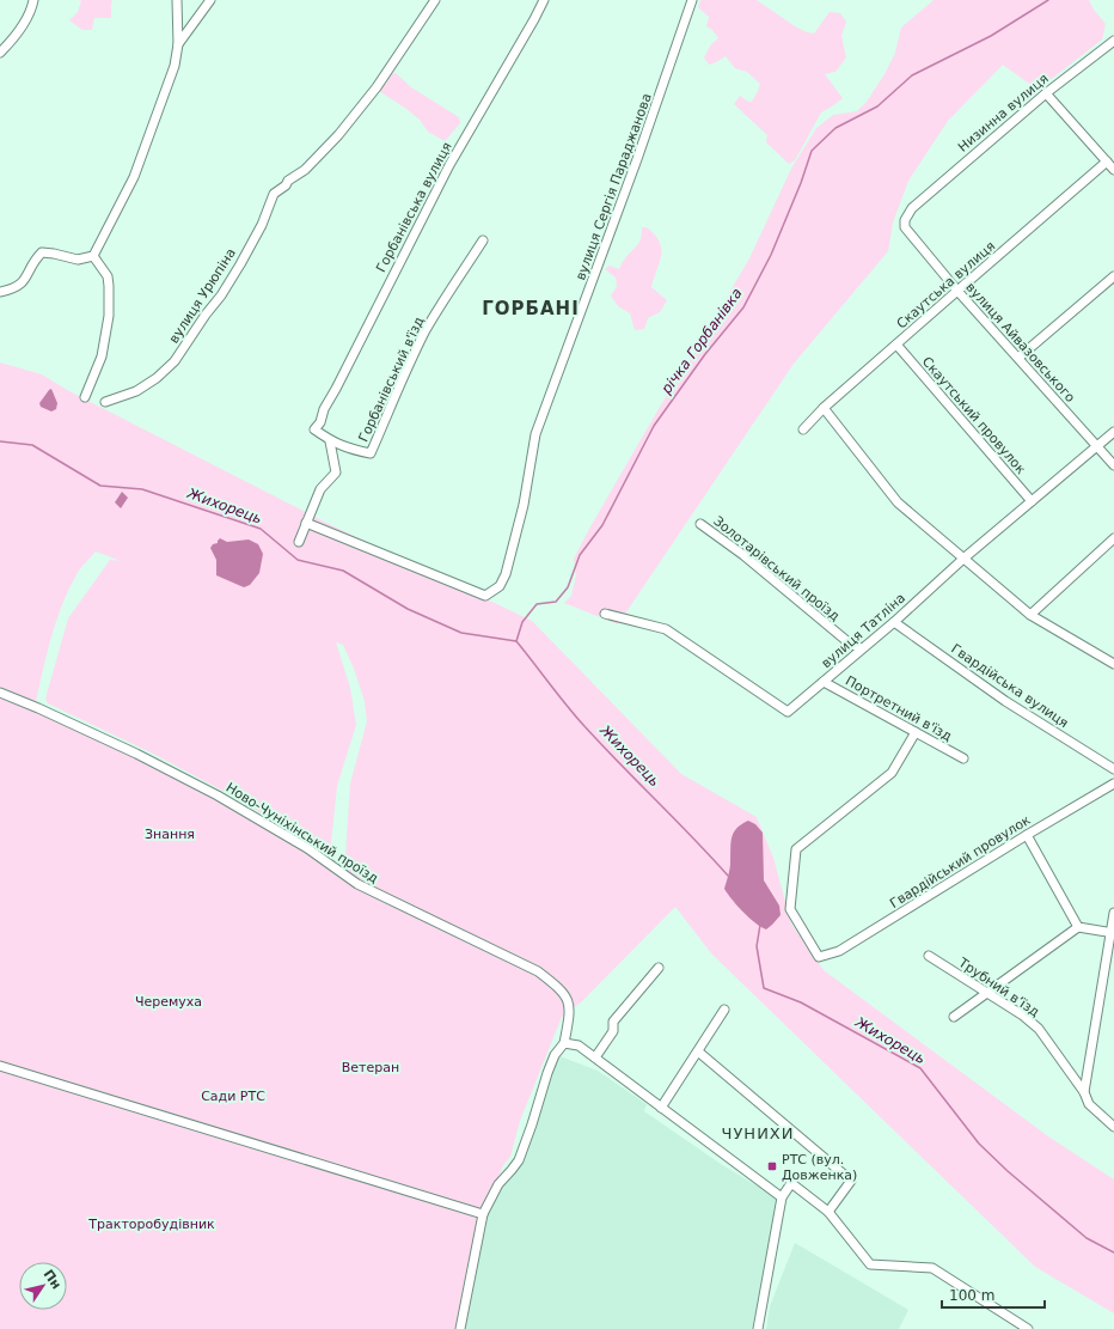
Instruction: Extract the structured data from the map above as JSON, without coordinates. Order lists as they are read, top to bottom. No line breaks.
{"streets":{"street":["Низинна вулиця","вулиця Сергія Параджанова","Горбанівська вулиця","Скаутська вулиця","вулиця Урюпіна","вулиця Айвазовського","Горбанівський в'їзд","Скаутський провулок","Золотарівський проїзд","вулиця Татліна","Гвардійська вулиця","Портретний в'їзд","Ново-Чуніхінський проїзд","Гвардійський провулок","Трубний в’їзд"]},"crossings":[["Низинна вулиця","вулиця Айвазовського"],["Горбанівська вулиця","Горбанівський в'їзд"],["Скаутська вулиця","вулиця Айвазовського"],["Скаутська вулиця","Скаутський провулок"],["вулиця Айвазовського","вулиця Татліна"],["Скаутський провулок","вулиця Татліна"],["Золотарівський проїзд","вулиця Татліна"],["вулиця Татліна","Гвардійська вулиця"],["вулиця Татліна","Портретний в'їзд"],["Портретний в'їзд","Гвардійський провулок"]],"districts":["ГОРБАНІ","ЧУНИХИ"],"water":["річка Горбанівка","Жихорець"],"parks":["Знання","Черемуха","Ветеран","Сади РТС","Тракторобудівник"],"places":{"transit":["РТС (вул. Довженка)"]},"scale_bar":"100 m","north":"top right"}
